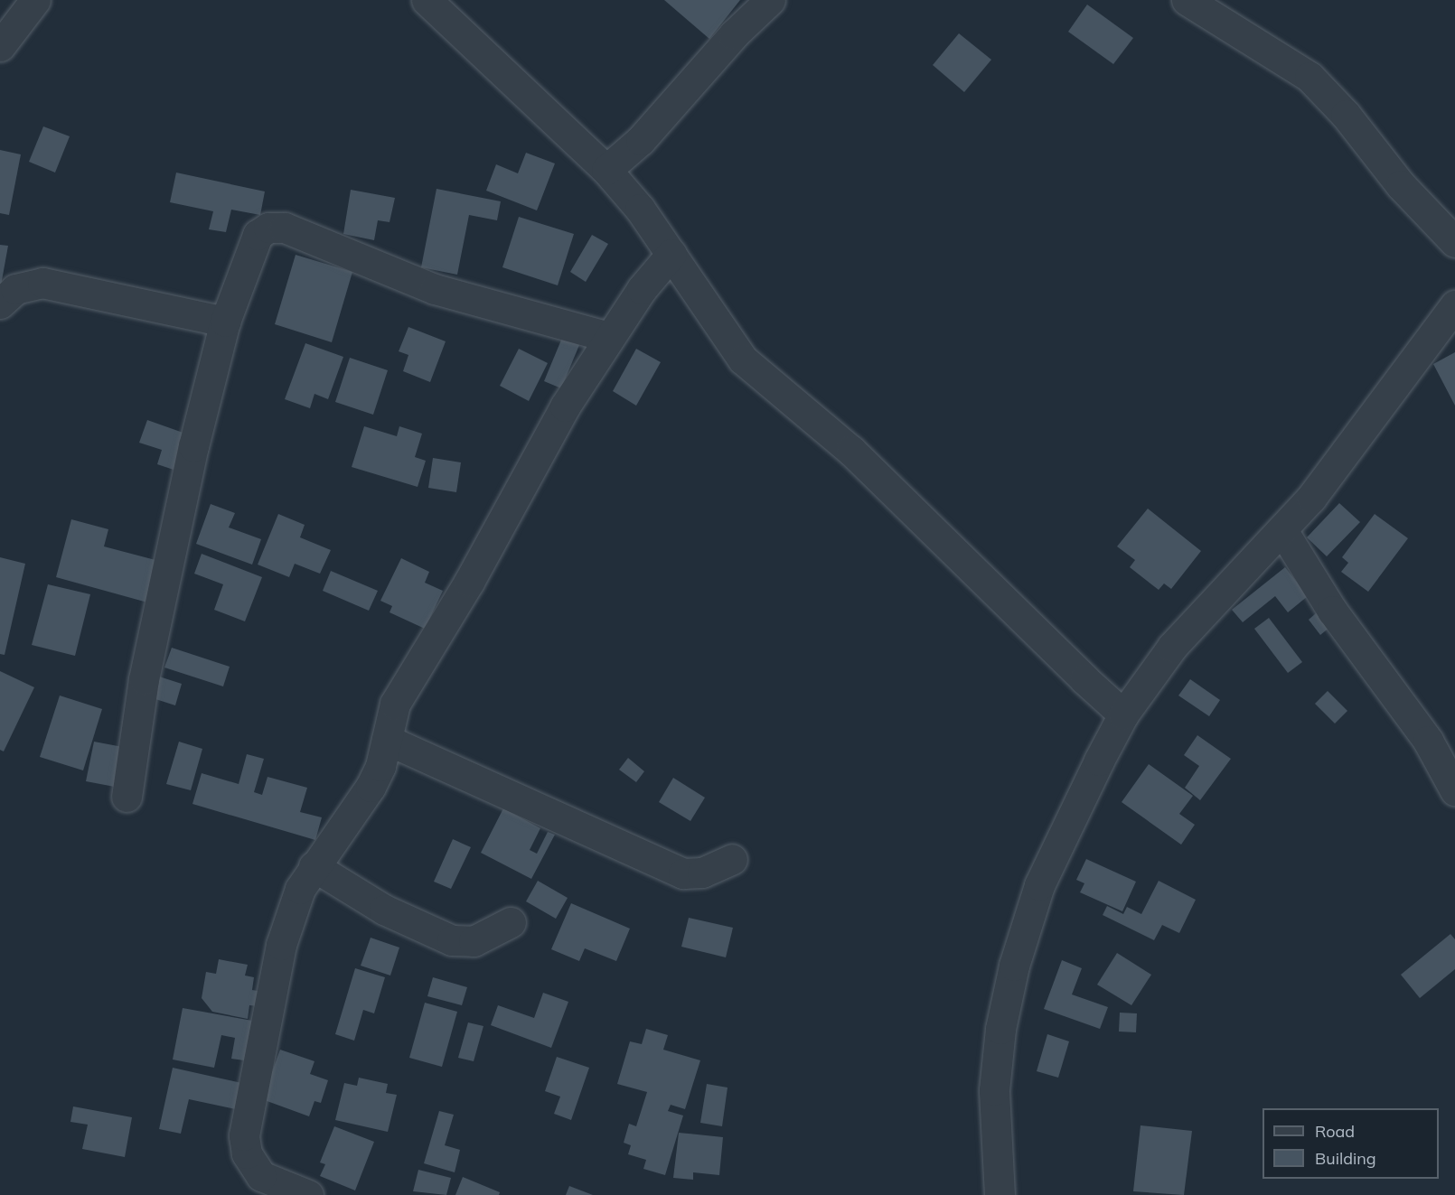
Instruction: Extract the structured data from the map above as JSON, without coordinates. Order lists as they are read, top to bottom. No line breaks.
{"legend":["Road","Building"]}
